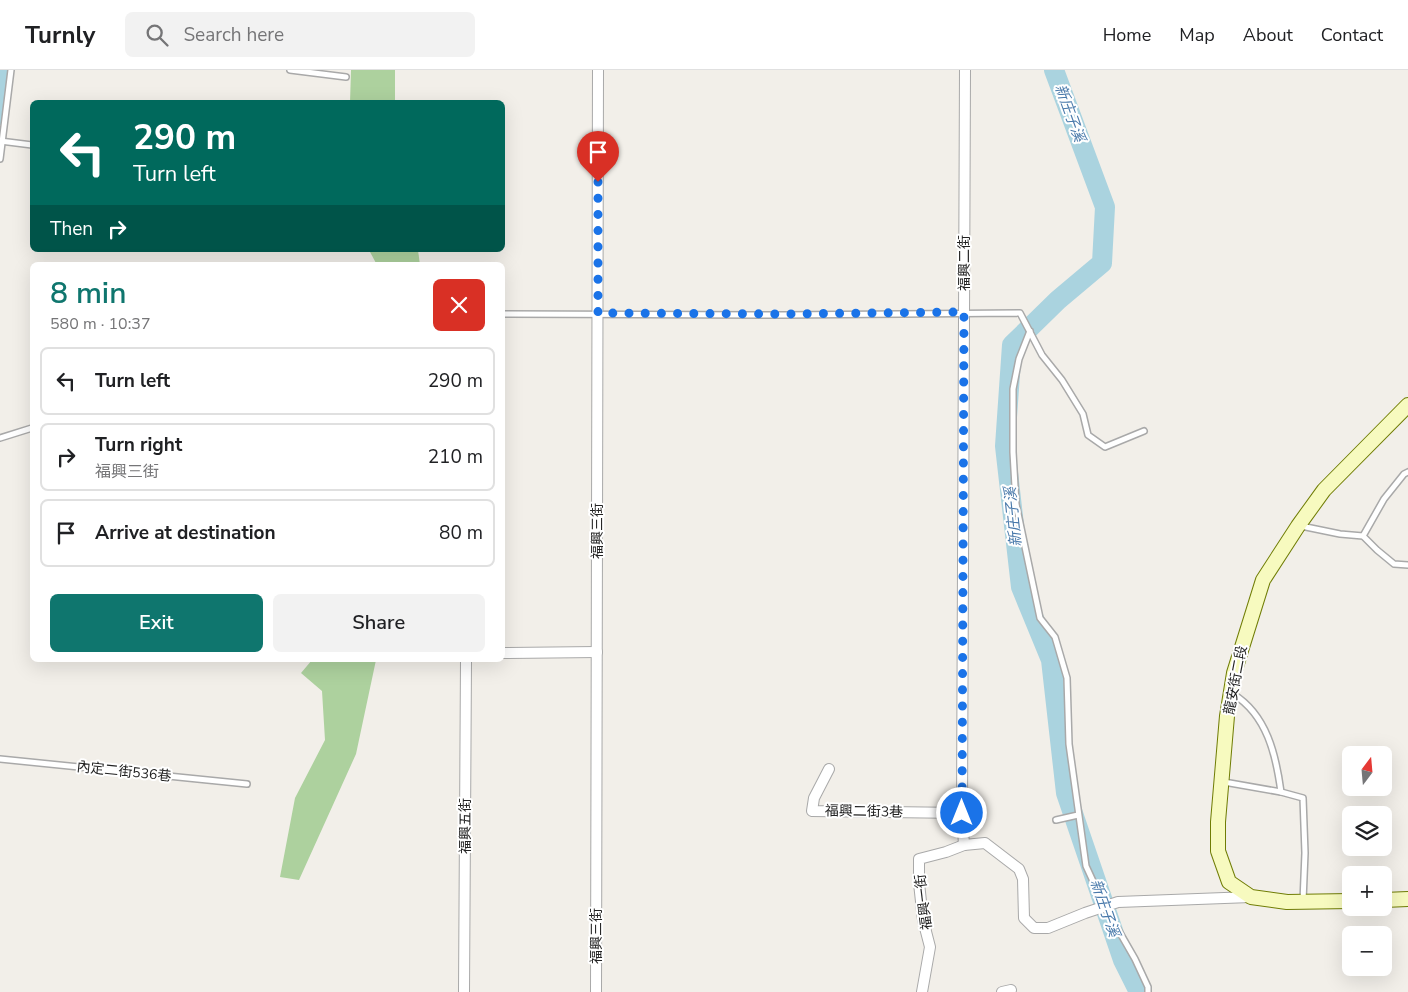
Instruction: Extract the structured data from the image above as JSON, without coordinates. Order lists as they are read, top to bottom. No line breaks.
{"streets":{"street":["福興二街","福興三街","龍安街二段","福興二街3巷","福興五街","福興一街"],"lane":["內定二街536巷"]},"crossings":[["福興二街","福興二街3巷"],["福興二街","福興一街"]],"water":["新庄子溪"],"north":"top","page":{"header":"Turnly","search":"Search here","nav":["Home","Map","About","Contact"],"turn":["290 m","Turn left"],"then":"Then","heading":["8 min","580 m · 10:37"],"list":[{"name":"Turn left","value":"290 m"},{"name":"Turn right","note":"福興三街","value":"210 m"},{"name":"Arrive at destination","value":"80 m"}],"buttons":["Exit","Share"],"map_buttons":["+","−"]}}
